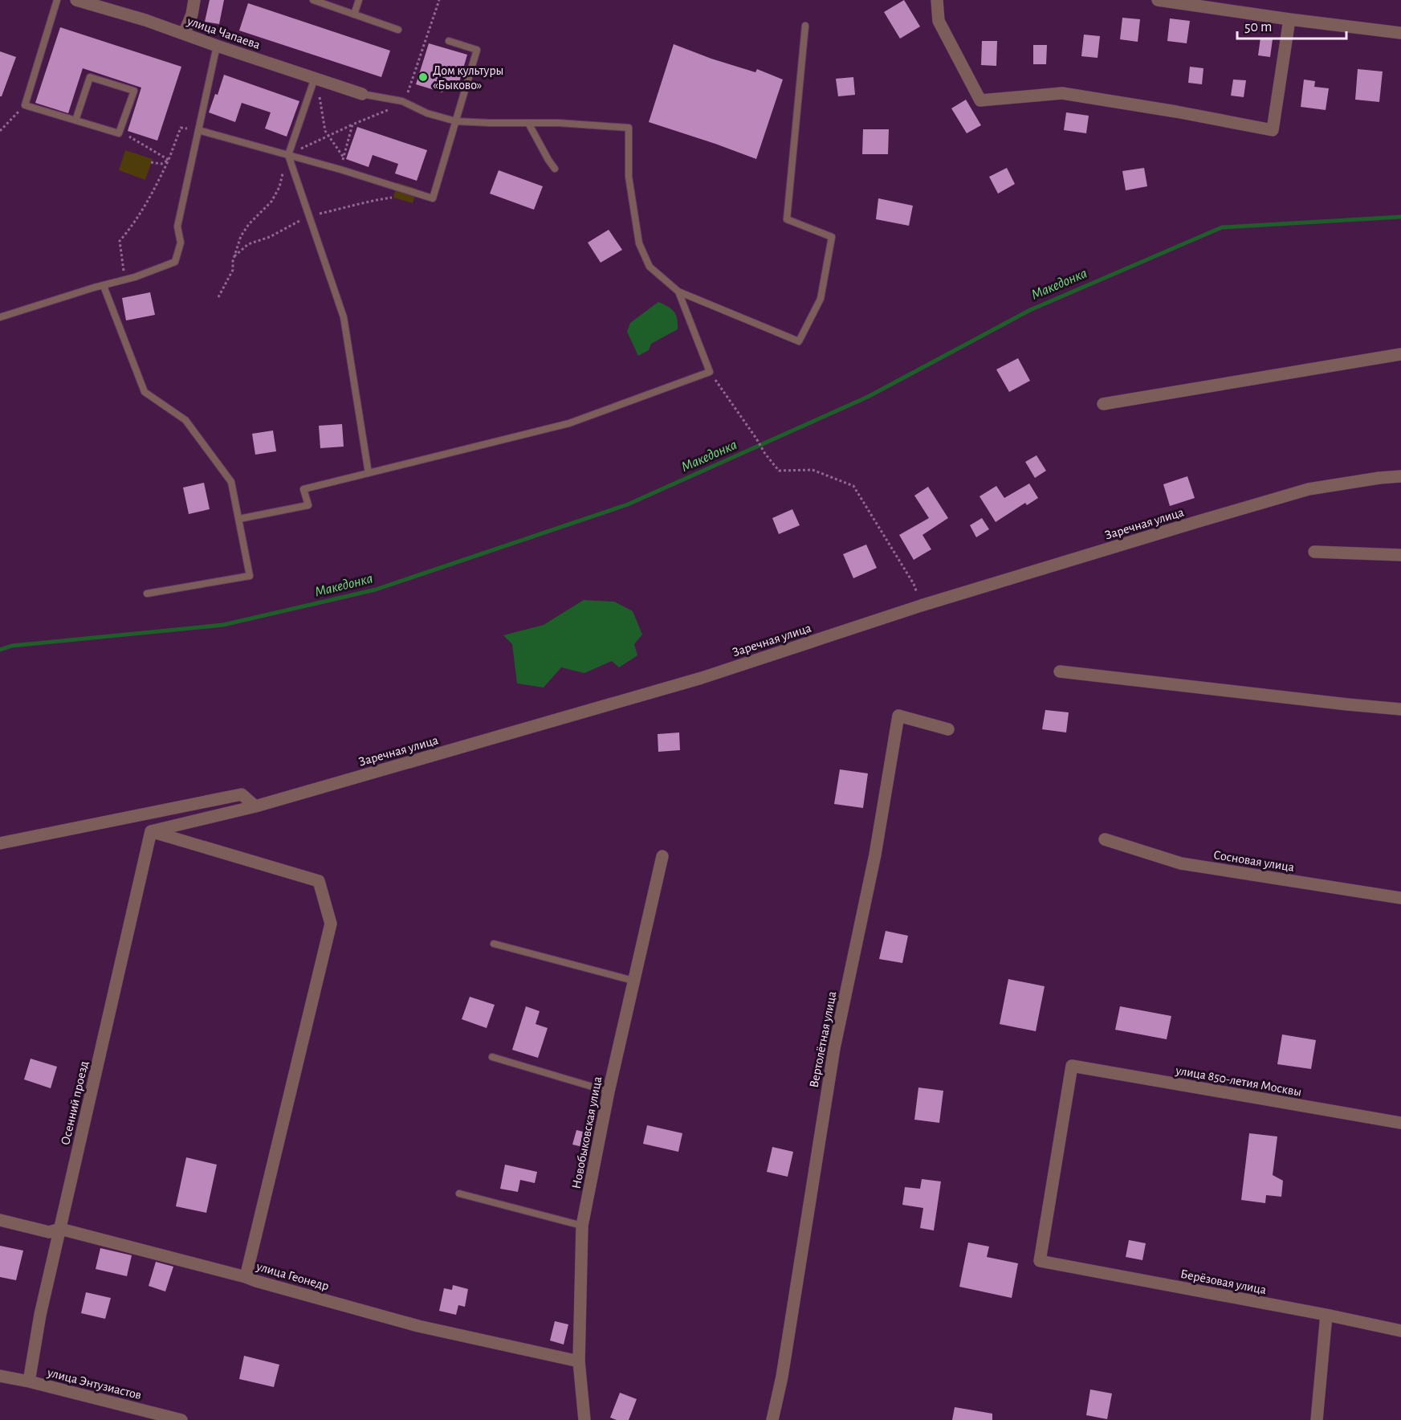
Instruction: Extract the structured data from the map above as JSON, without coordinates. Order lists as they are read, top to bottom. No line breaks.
{"streets":{"street":["улица Чапаева","Заречная улица","Сосновая улица","Вертолётная улица","улица 850-летия Москвы","Осенний проезд","Новобыковская улица","улица Геонедр","Берёзовая улица","улица Энтузиастов"]},"crossings":[["Заречная улица","Осенний проезд"],["улица 850-летия Москвы","Берёзовая улица"],["Осенний проезд","улица Геонедр"],["Осенний проезд","улица Энтузиастов"],["Новобыковская улица","улица Геонедр"]],"water":["Македонка"],"places":["Дом культуры «Быково»"],"scale_bar":"50 m"}
